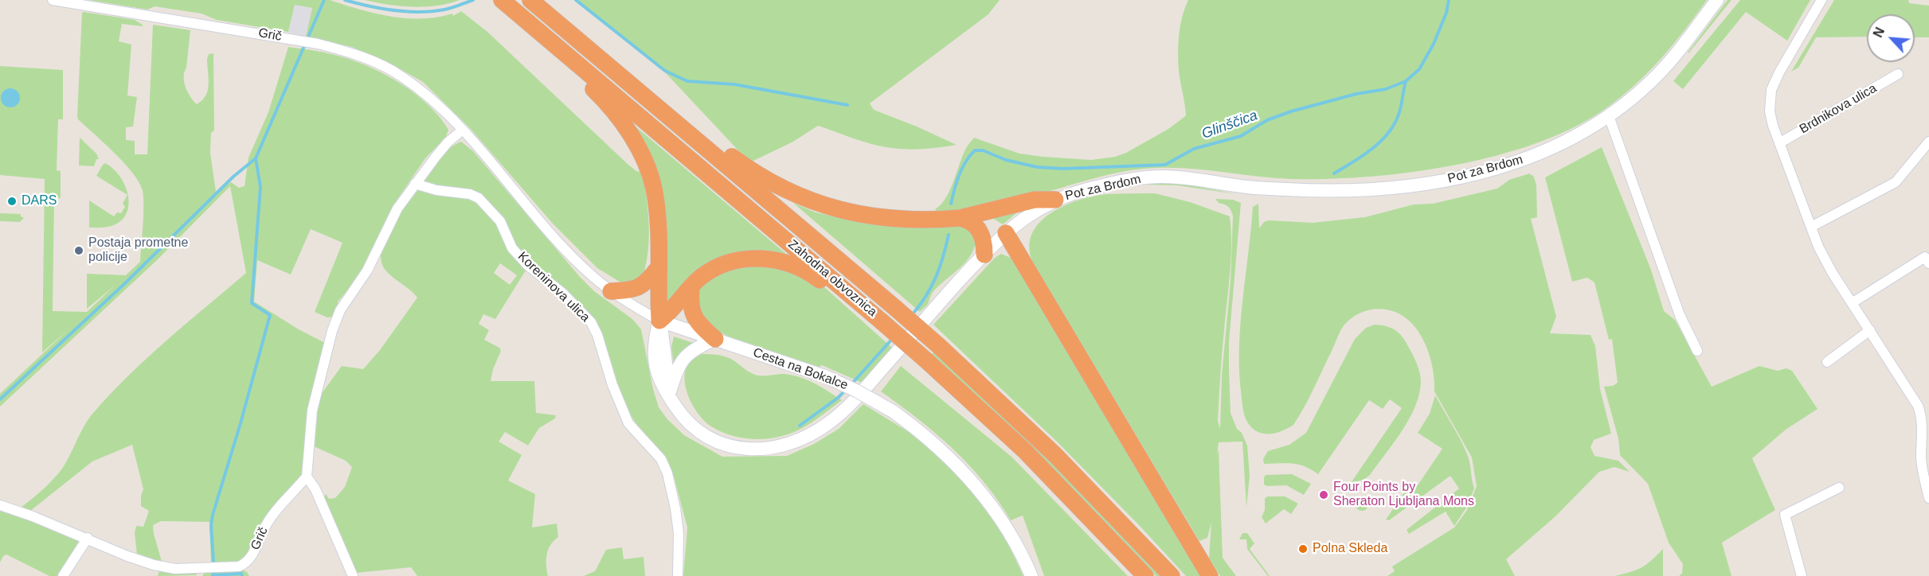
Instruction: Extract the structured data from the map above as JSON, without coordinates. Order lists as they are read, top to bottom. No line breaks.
{"streets":{"highway":["Zahodna obvoznica"],"main road":["Pot za Brdom","Cesta na Bokalce"],"street":["Grič","Brdnikova ulica","Koreninova ulica"]},"crossings":[["Grič","Cesta na Bokalce"]],"water":["Glinščica"],"places":["DARS","Postaja prometne policije","Four Points by Sheraton Ljubljana Mons","Polna Skleda"],"north":"top left"}
